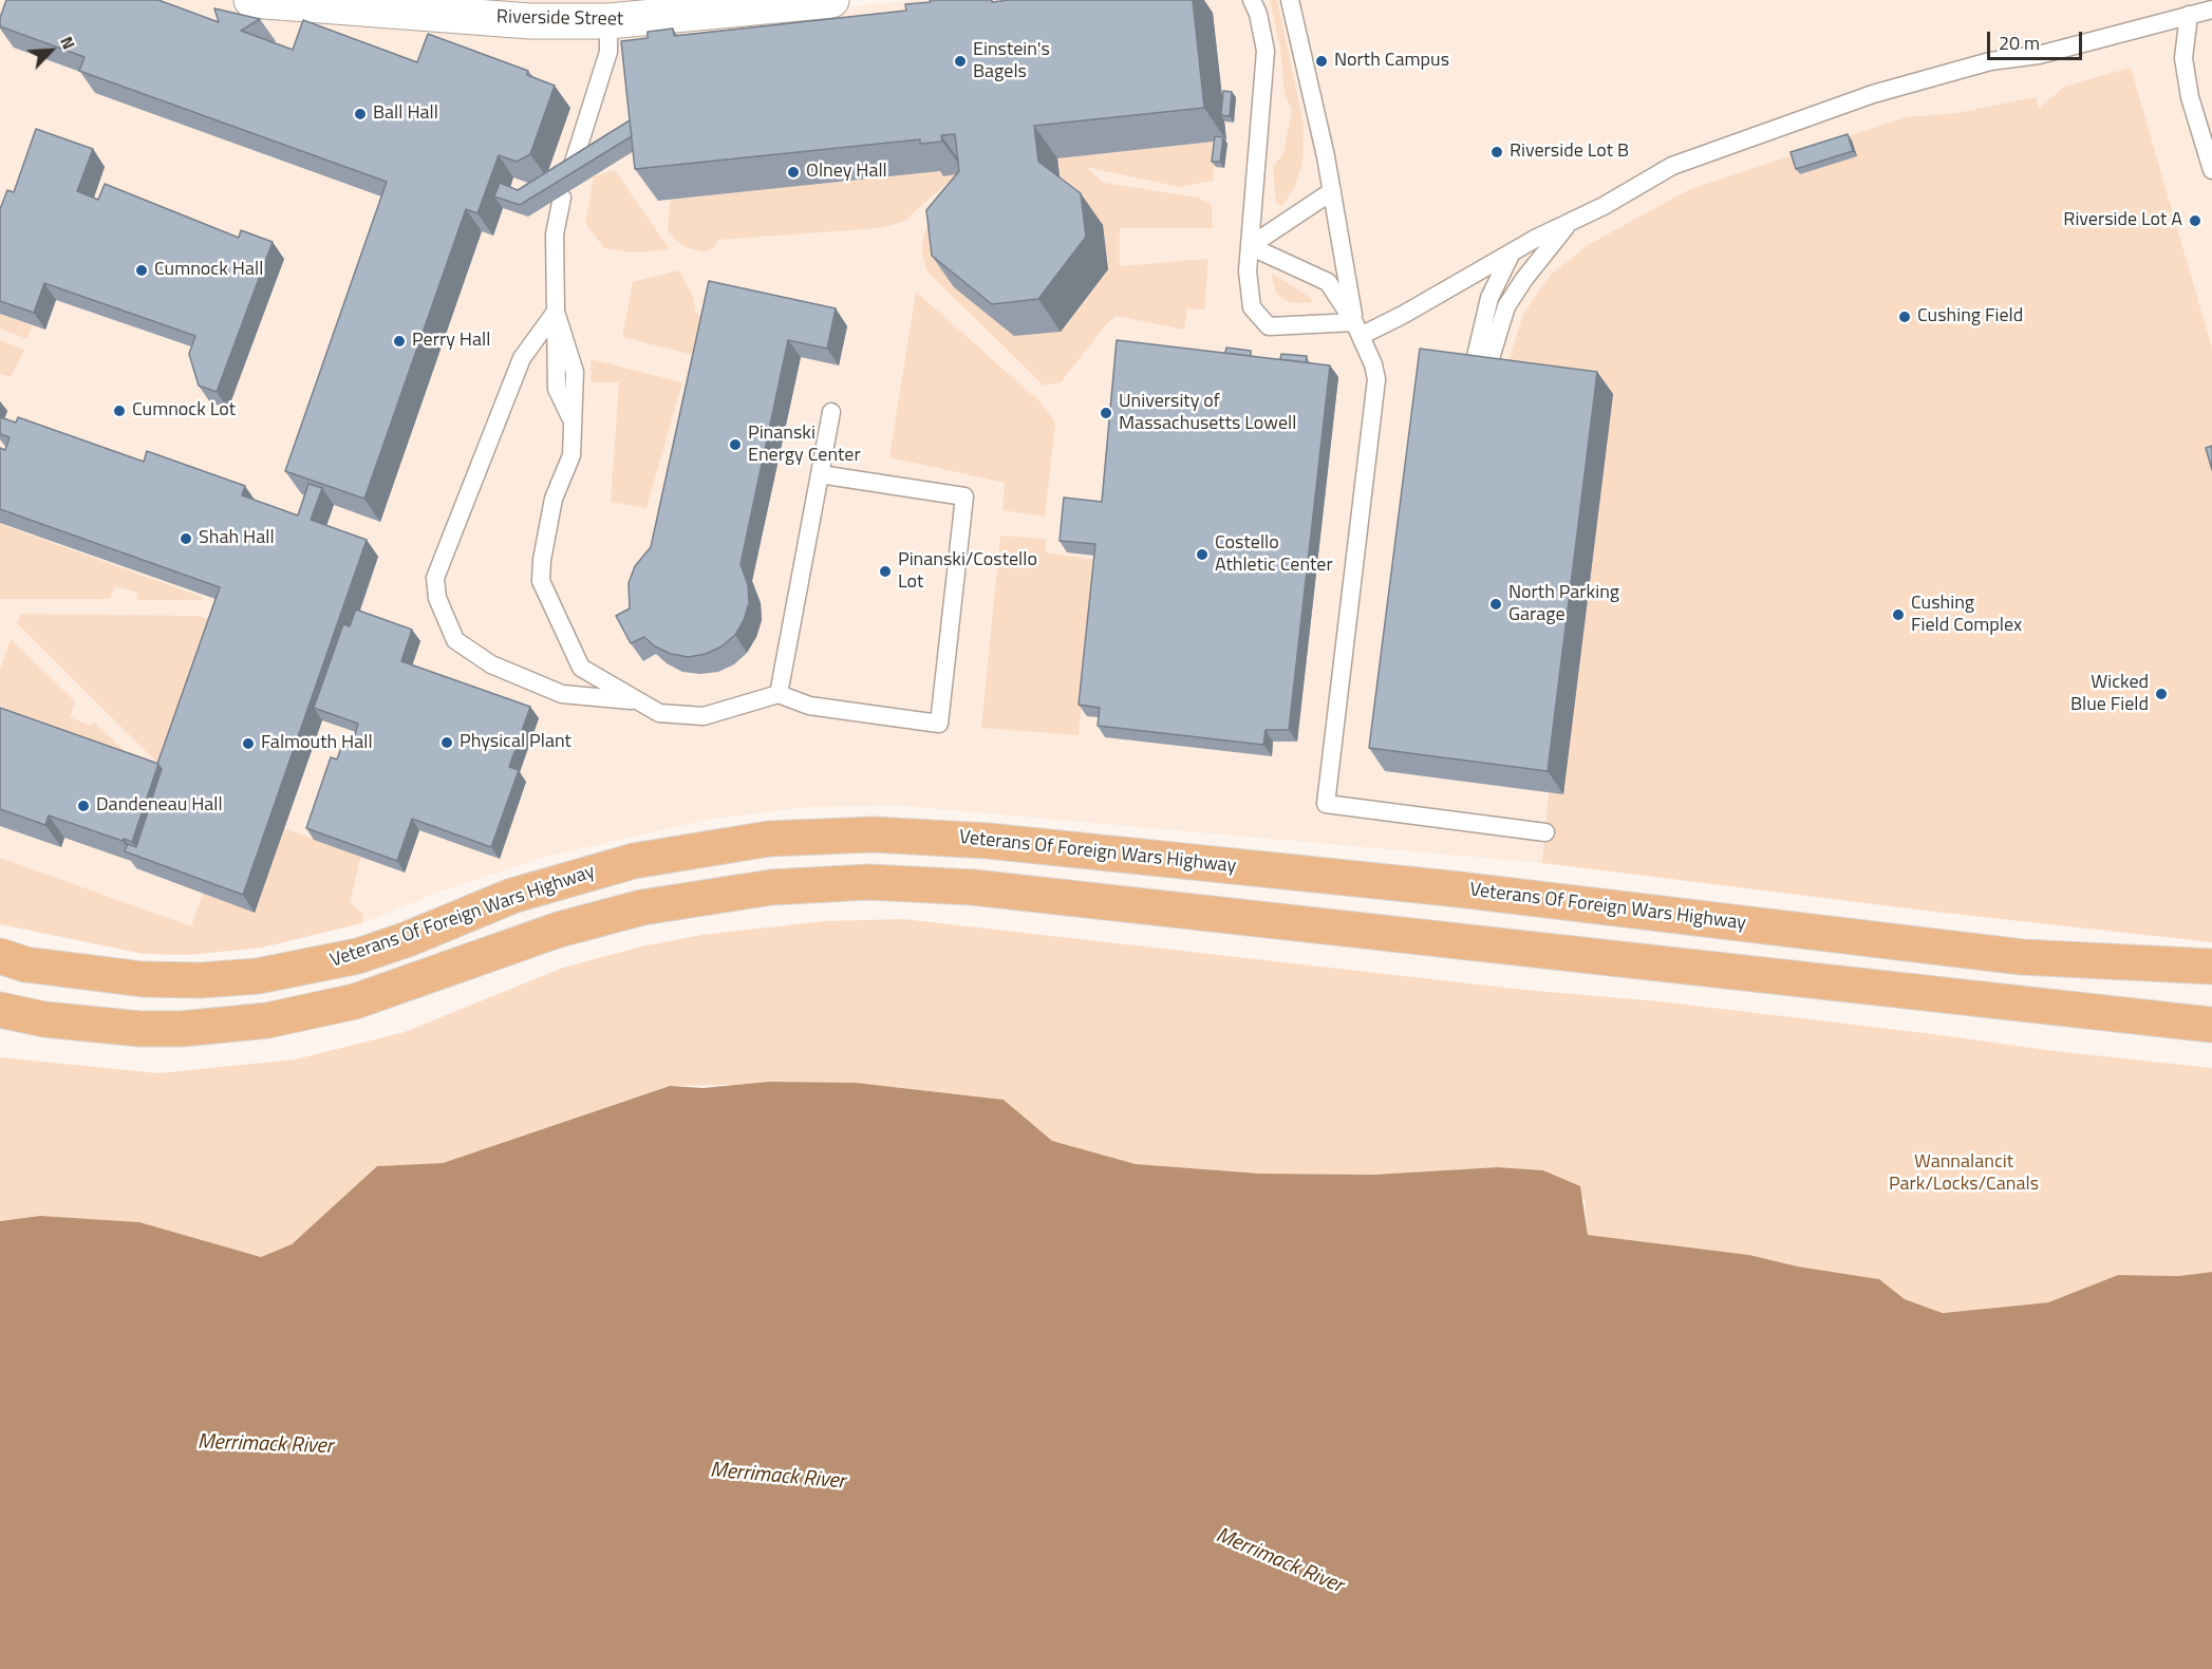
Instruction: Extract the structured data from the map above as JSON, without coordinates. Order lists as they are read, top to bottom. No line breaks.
{"streets":{"main road":["Riverside Street","Veterans Of Foreign Wars Highway"]},"water":["Merrimack River"],"parks":["Wannalancit Park/Locks/Canals"],"places":["Einstein's Bagels","North Campus","Ball Hall","Riverside Lot B","Olney Hall","Riverside Lot A","Cumnock Hall","Cushing Field","Perry Hall","Cumnock Lot","University of Massachusetts Lowell","Pinanski Energy Center","Shah Hall","Costello Athletic Center","Pinanski/Costello Lot","North Parking Garage","Cushing Field Complex","Wicked Blue Field","Physical Plant","Falmouth Hall","Dandeneau Hall"],"scale_bar":"20 m","north":"top right"}
